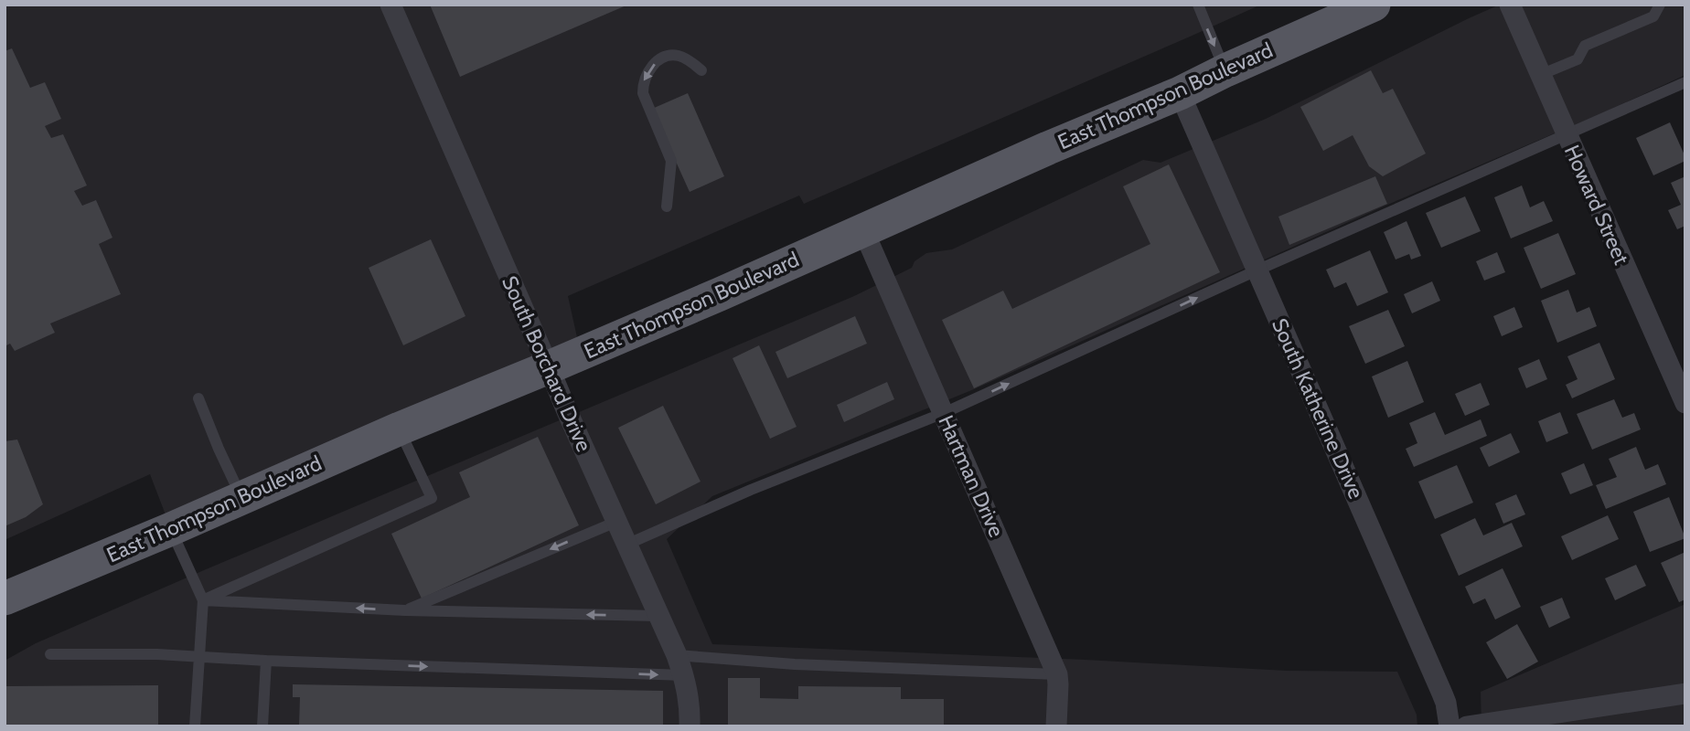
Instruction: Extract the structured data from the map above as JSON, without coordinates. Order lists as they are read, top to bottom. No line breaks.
{"streets":{"main road":["East Thompson Boulevard"],"street":["Howard Street","South Borchard Drive","South Katherine Drive","Hartman Drive"]},"crossings":[["East Thompson Boulevard","South Borchard Drive"],["East Thompson Boulevard","South Katherine Drive"],["East Thompson Boulevard","Hartman Drive"]]}
